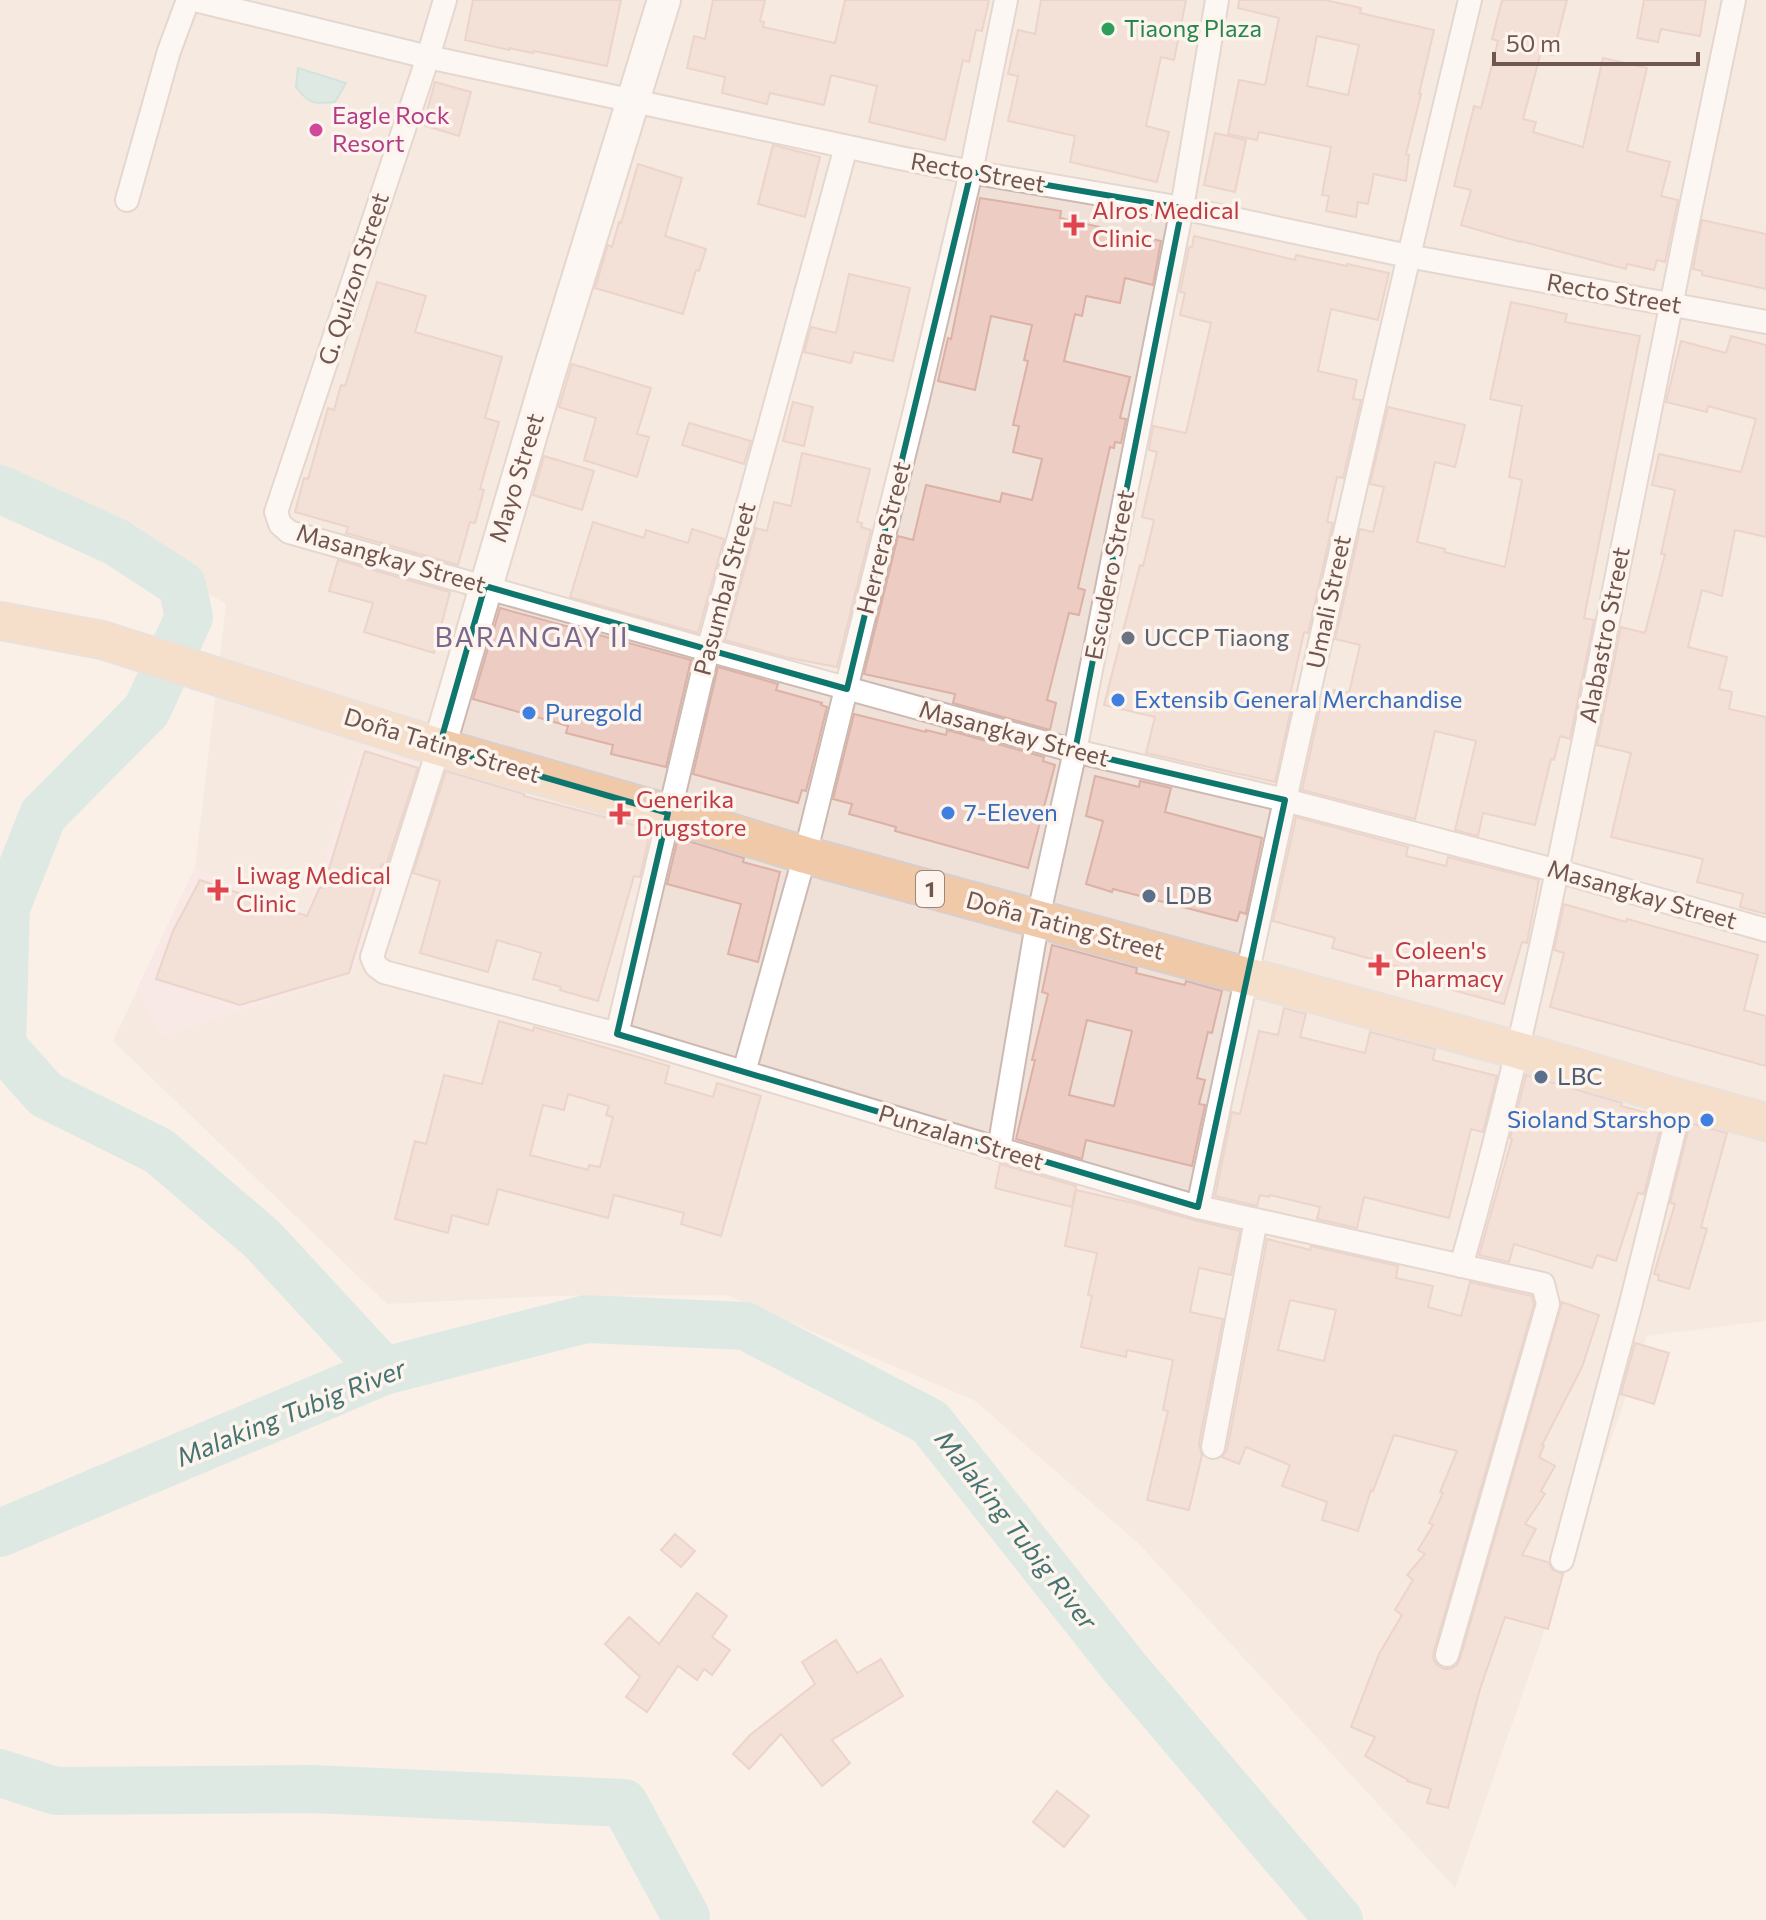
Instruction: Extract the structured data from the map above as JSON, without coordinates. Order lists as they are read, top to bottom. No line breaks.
{"streets":{"main road":["Doña Tating Street","1"],"street":["Recto Street","G. Quizon Street","Mayo Street","Herrera Street","Masangkay Street","Escudero Street","Pasumbal Street","Umali Street","Alabastro Street","Punzalan Street"]},"crossings":[["Recto Street","G. Quizon Street"],["Recto Street","Mayo Street"],["Recto Street","Herrera Street"],["Recto Street","Escudero Street"],["Recto Street","Pasumbal Street"],["Recto Street","Umali Street"],["Recto Street","Alabastro Street"],["G. Quizon Street","Masangkay Street"],["Mayo Street","Masangkay Street"],["Mayo Street","Doña Tating Street"],["Mayo Street","Punzalan Street"],["Herrera Street","Masangkay Street"],["Herrera Street","Doña Tating Street"],["Herrera Street","Punzalan Street"],["Masangkay Street","Escudero Street"],["Masangkay Street","Pasumbal Street"],["Masangkay Street","Umali Street"],["Masangkay Street","Alabastro Street"],["Escudero Street","Doña Tating Street"],["Escudero Street","Punzalan Street"],["Pasumbal Street","Doña Tating Street"],["Pasumbal Street","Punzalan Street"],["Umali Street","Doña Tating Street"],["Umali Street","Punzalan Street"],["Alabastro Street","Doña Tating Street"],["Alabastro Street","Punzalan Street"]],"districts":["BARANGAY II"],"water":["Malaking Tubig River"],"places":{"other":["Tiaong Plaza","Eagle Rock Resort","UCCP Tiaong","Extensib General Merchandise","Puregold","7-Eleven","LDB","LBC","Sioland Starshop"],"health":["Alros Medical Clinic","Generika Drugstore","Liwag Medical Clinic","Coleen's Pharmacy"]},"scale_bar":"50 m"}
